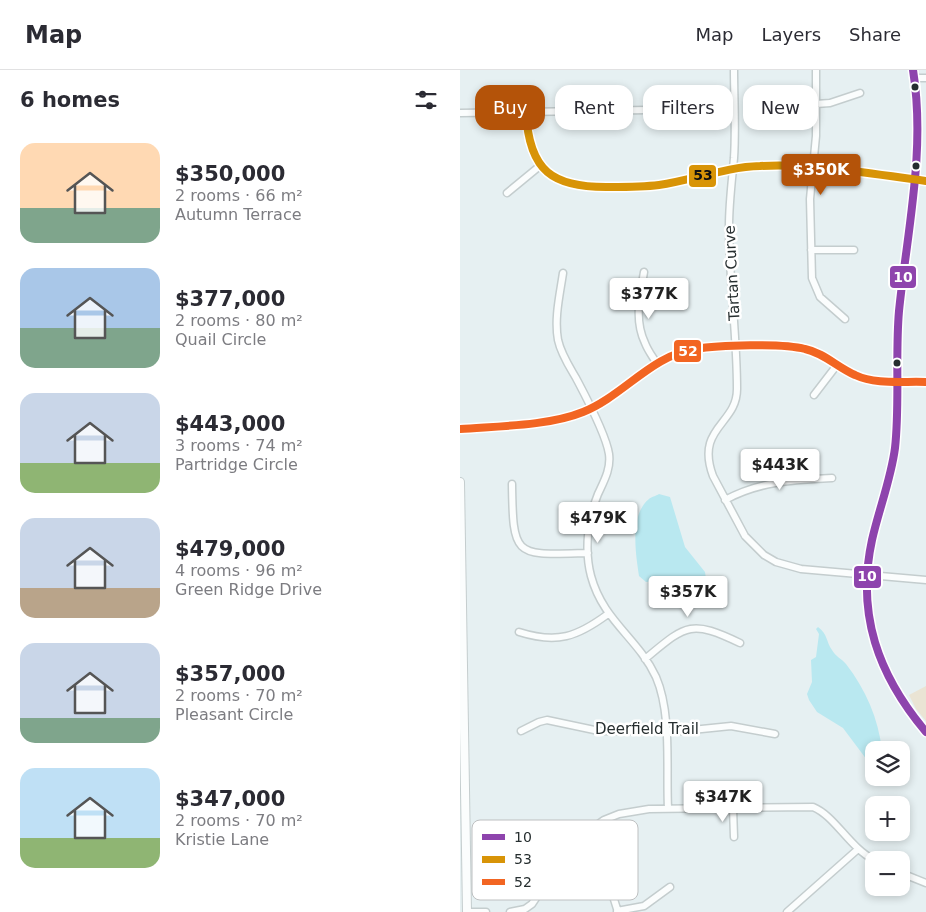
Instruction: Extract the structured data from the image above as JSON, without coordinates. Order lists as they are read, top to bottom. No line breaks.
{"streets":{"street":["Tartan Curve","Deerfield Trail"]},"lines":["transit line 10","transit line 53","transit line 52"],"legend":["10","53","52"],"page":{"header":"Map","nav":["Map","Layers","Share"],"heading":"6 homes","chip":["Buy","Rent","Filters","New"],"list":[{"name":"$350,000","note":"2 rooms · 66 m² · Autumn Terrace"},{"name":"$377,000","note":"2 rooms · 80 m² · Quail Circle"},{"name":"$443,000","note":"3 rooms · 74 m² · Partridge Circle"},{"name":"$479,000","note":"4 rooms · 96 m² · Green Ridge Drive"},{"name":"$357,000","note":"2 rooms · 70 m² · Pleasant Circle"},{"name":"$347,000","note":"2 rooms · 70 m² · Kristie Lane"}],"price":["$350K","$377K","$443K","$479K","$357K","$347K"],"map_buttons":["+","−"]}}
